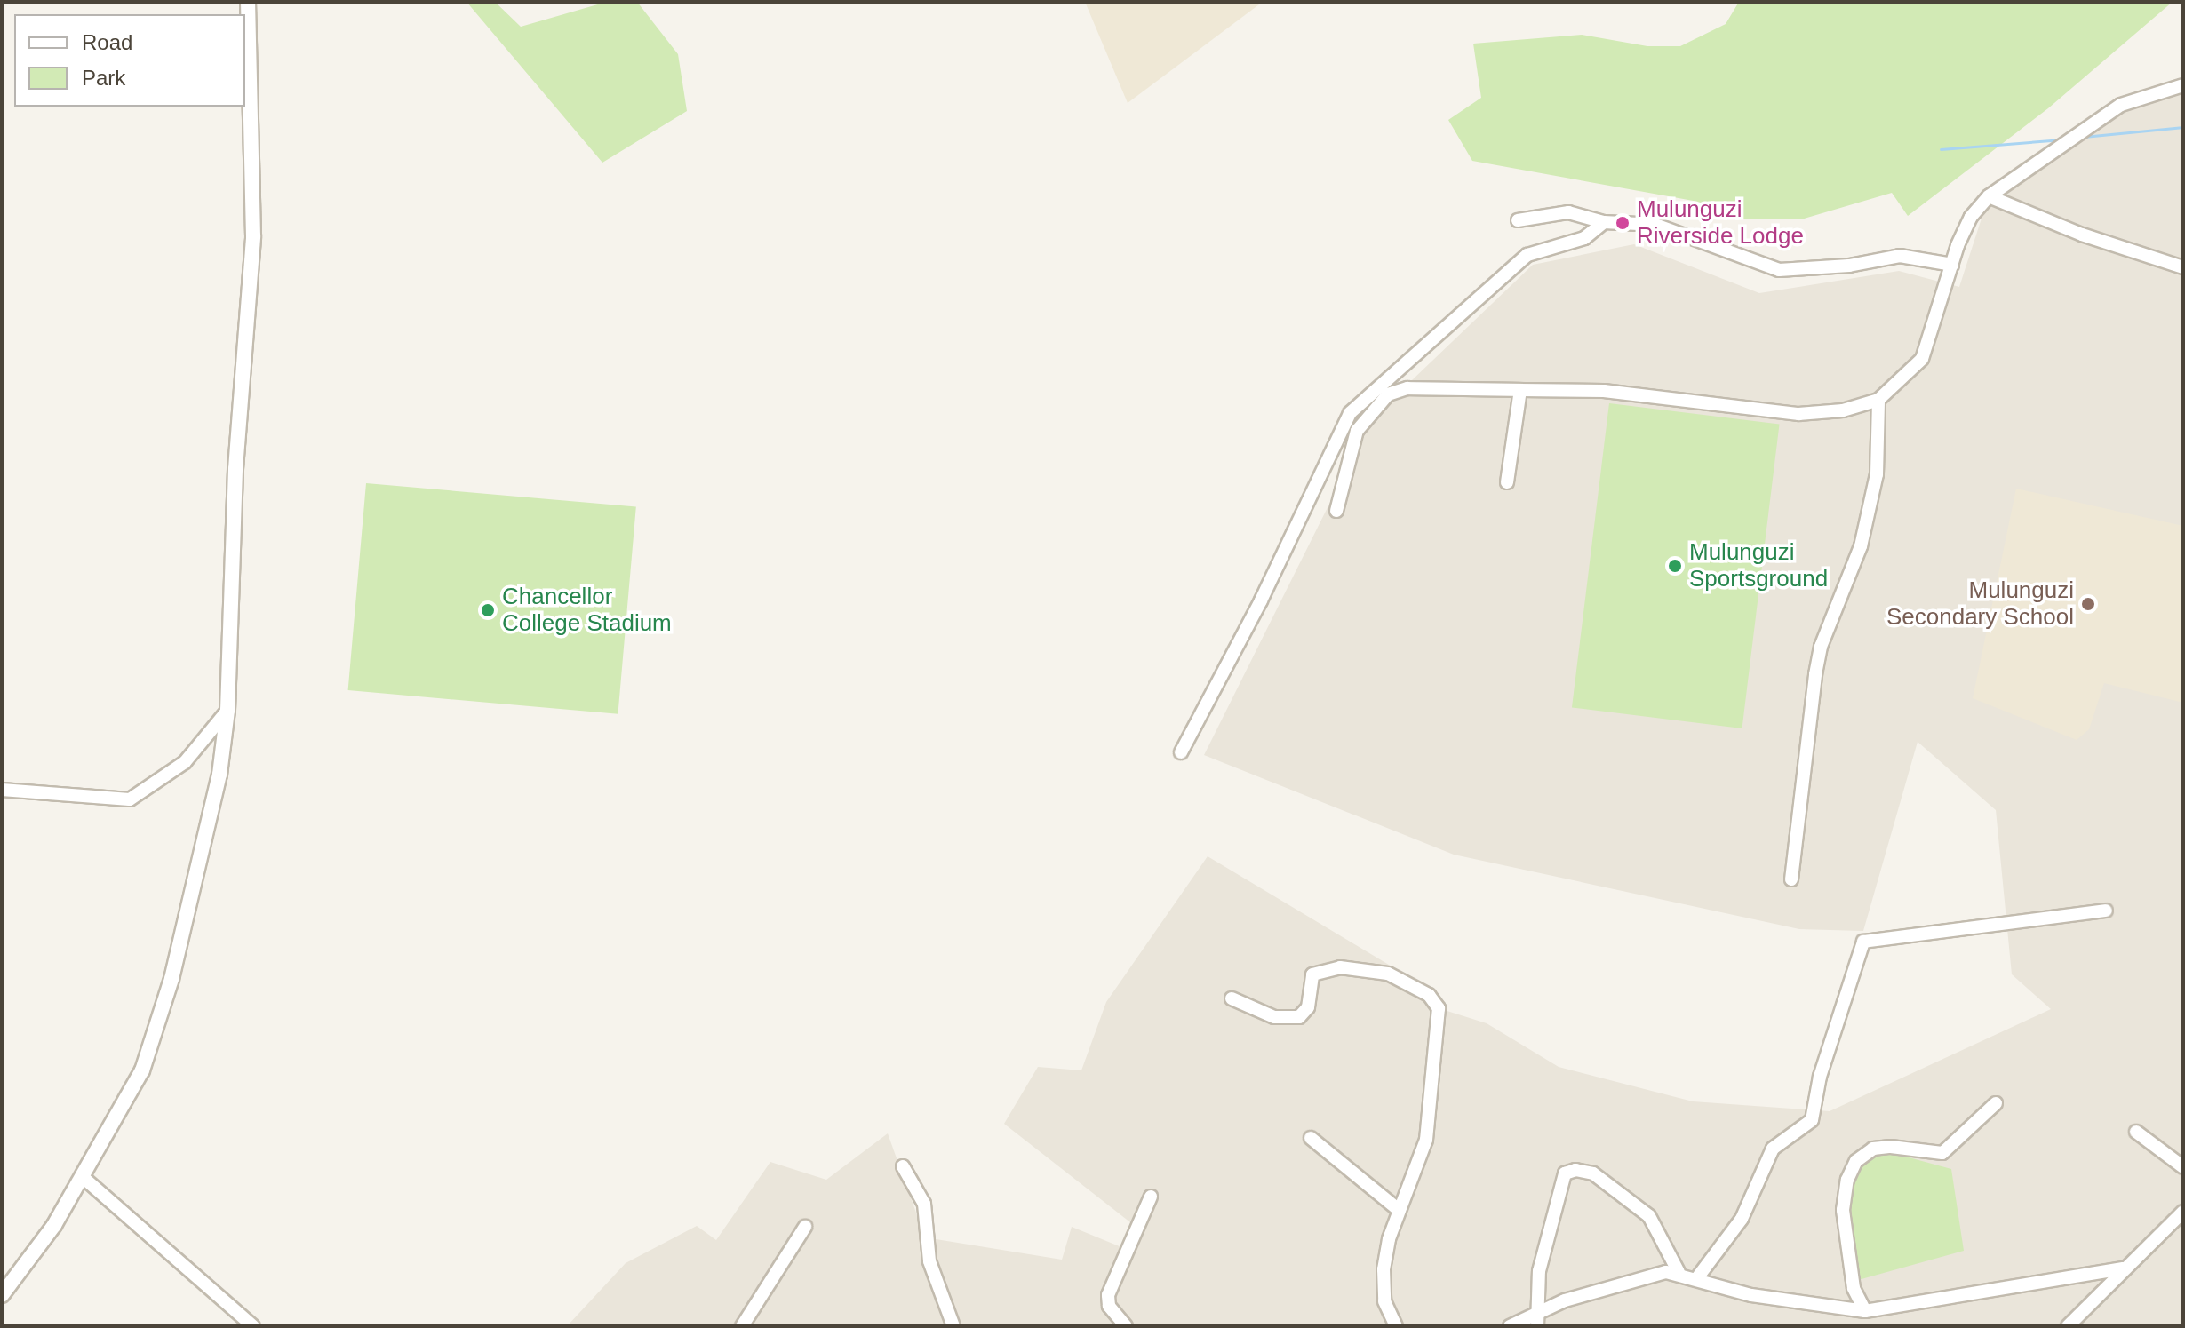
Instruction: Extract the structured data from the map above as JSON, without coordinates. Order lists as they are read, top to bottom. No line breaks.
{"places":["Mulunguzi Riverside Lodge","Mulunguzi Sportsground","Mulunguzi Secondary School","Chancellor College Stadium"],"legend":["Road","Park"]}
